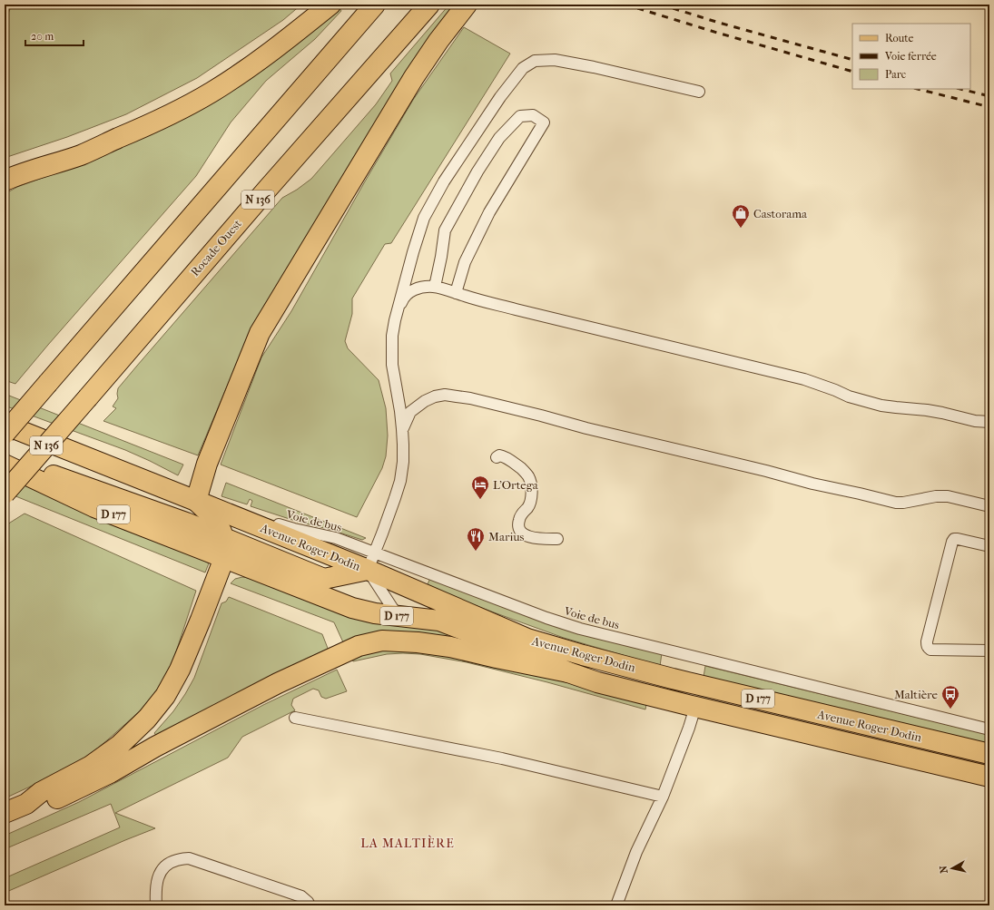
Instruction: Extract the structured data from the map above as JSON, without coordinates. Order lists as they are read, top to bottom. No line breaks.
{"streets":{"main road":["N 136","Rocade Ouest","D 177","Avenue Roger Dodin"],"lane":["Voie de bus"]},"crossings":[["D 177","Voie de bus"],["D 177","Avenue Roger Dodin"],["Voie de bus","Avenue Roger Dodin"]],"districts":["LA MALTIÈRE"],"places":{"shop":["Castorama"],"hotel":["L'Ortega"],"restaurant":["Marius"],"bus stop":["Maltière"]},"legend":["Route","Voie ferrée","Parc"],"scale_bar":"20 m","north":"left"}
